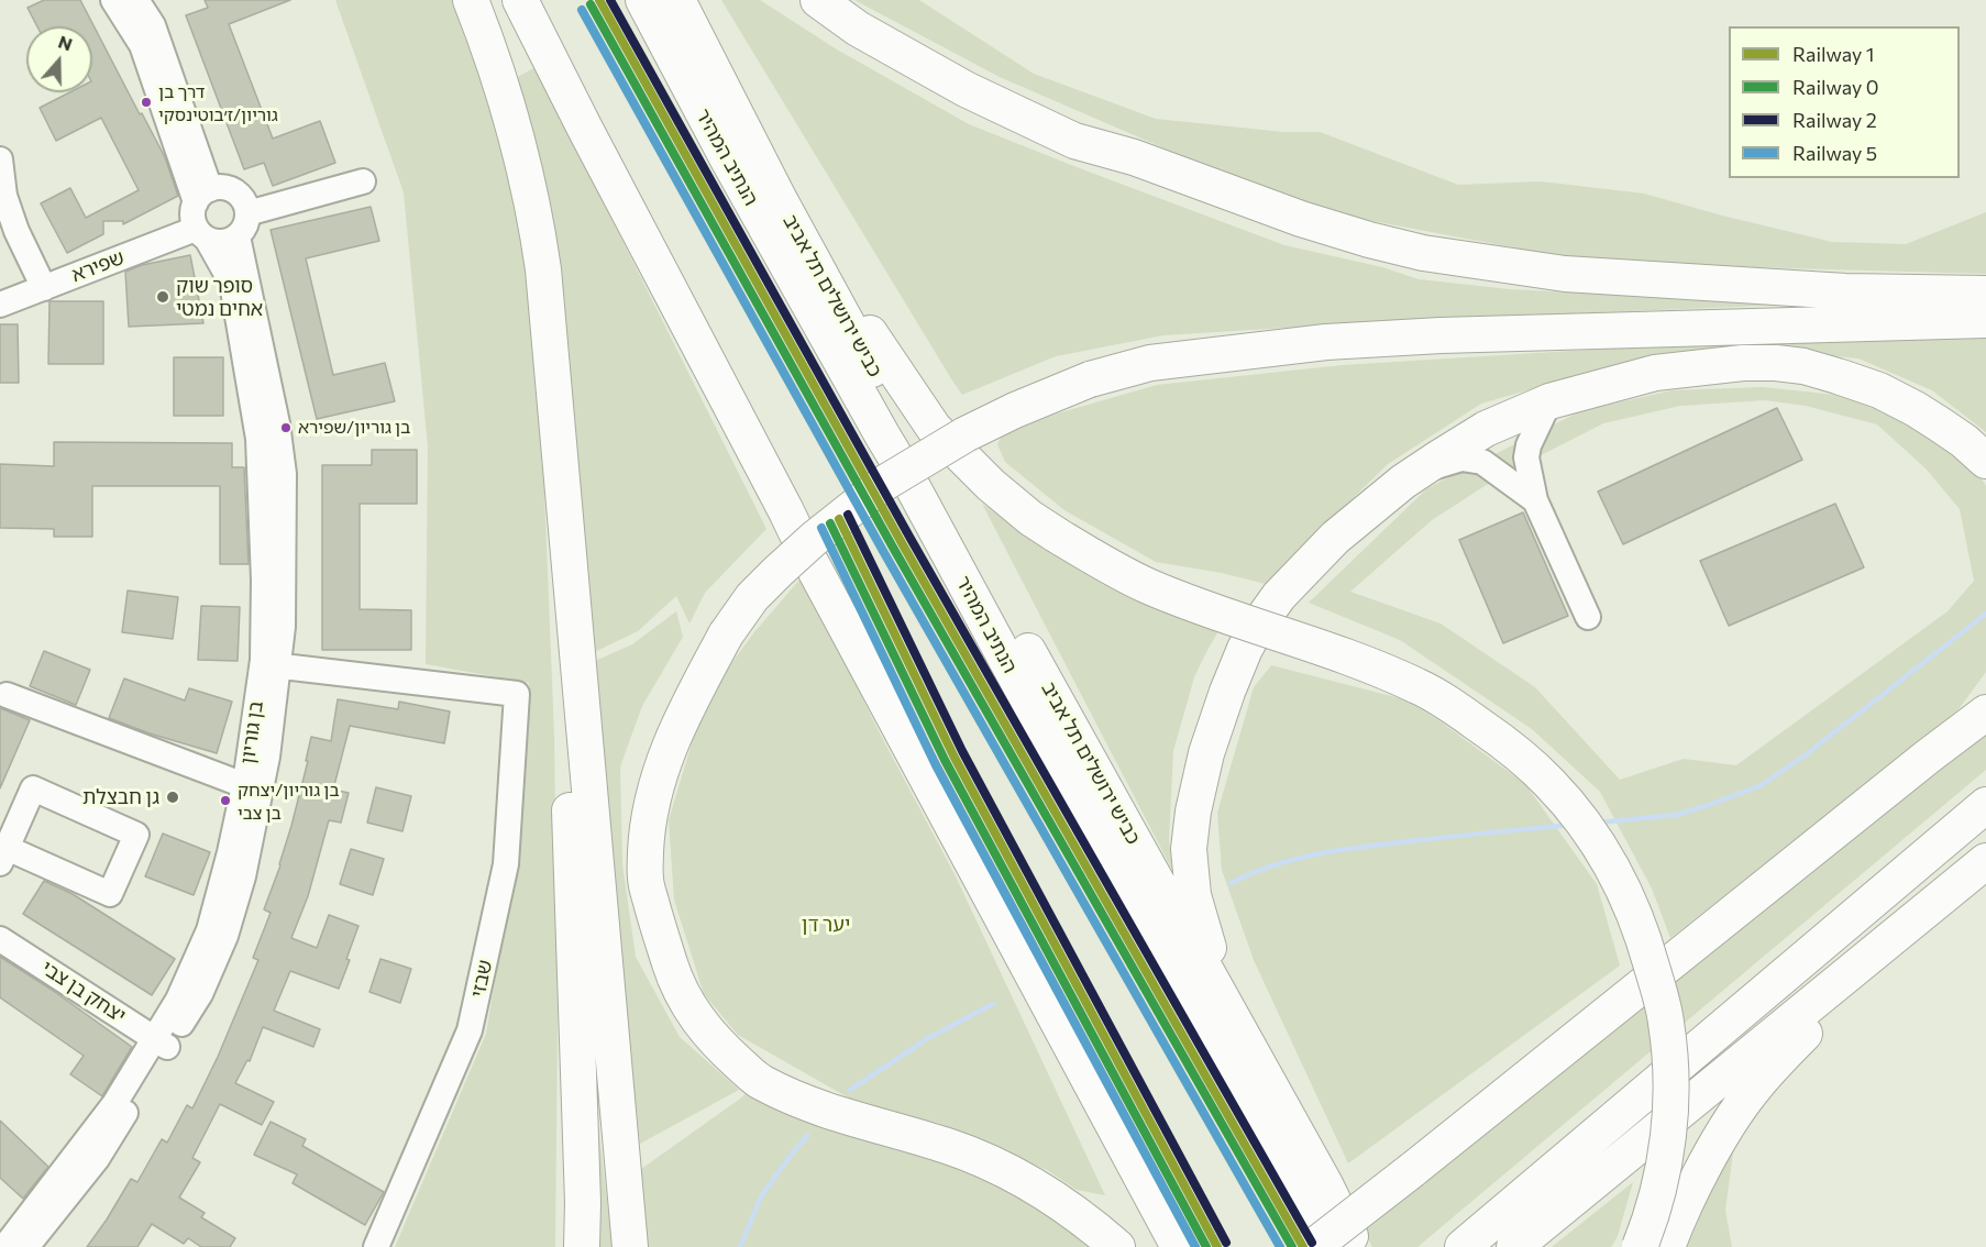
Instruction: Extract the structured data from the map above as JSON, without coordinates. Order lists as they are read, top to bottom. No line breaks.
{"streets":{"highway":["הנתיב המהיר","כביש ירושלים תל אביב"],"street":["שפירא","בן גוריון","שבזי","יצחק בן צבי"]},"crossings":[["הנתיב המהיר","כביש ירושלים תל אביב"],["שפירא","בן גוריון"],["בן גוריון","שבזי"],["בן גוריון","יצחק בן צבי"]],"parks":["יער דן"],"places":["דרך בן גוריון/ז׳בוטינסקי","סופר שוק אחים נמטי","בן גוריון/שפירא","גן חבצלת","בן גוריון/יצחק בן צבי"],"lines":["rail line 1","rail line 2","rail line 0","rail line 5"],"legend":["Railway 1","Railway 0","Railway 2","Railway 5"],"north":"top"}
